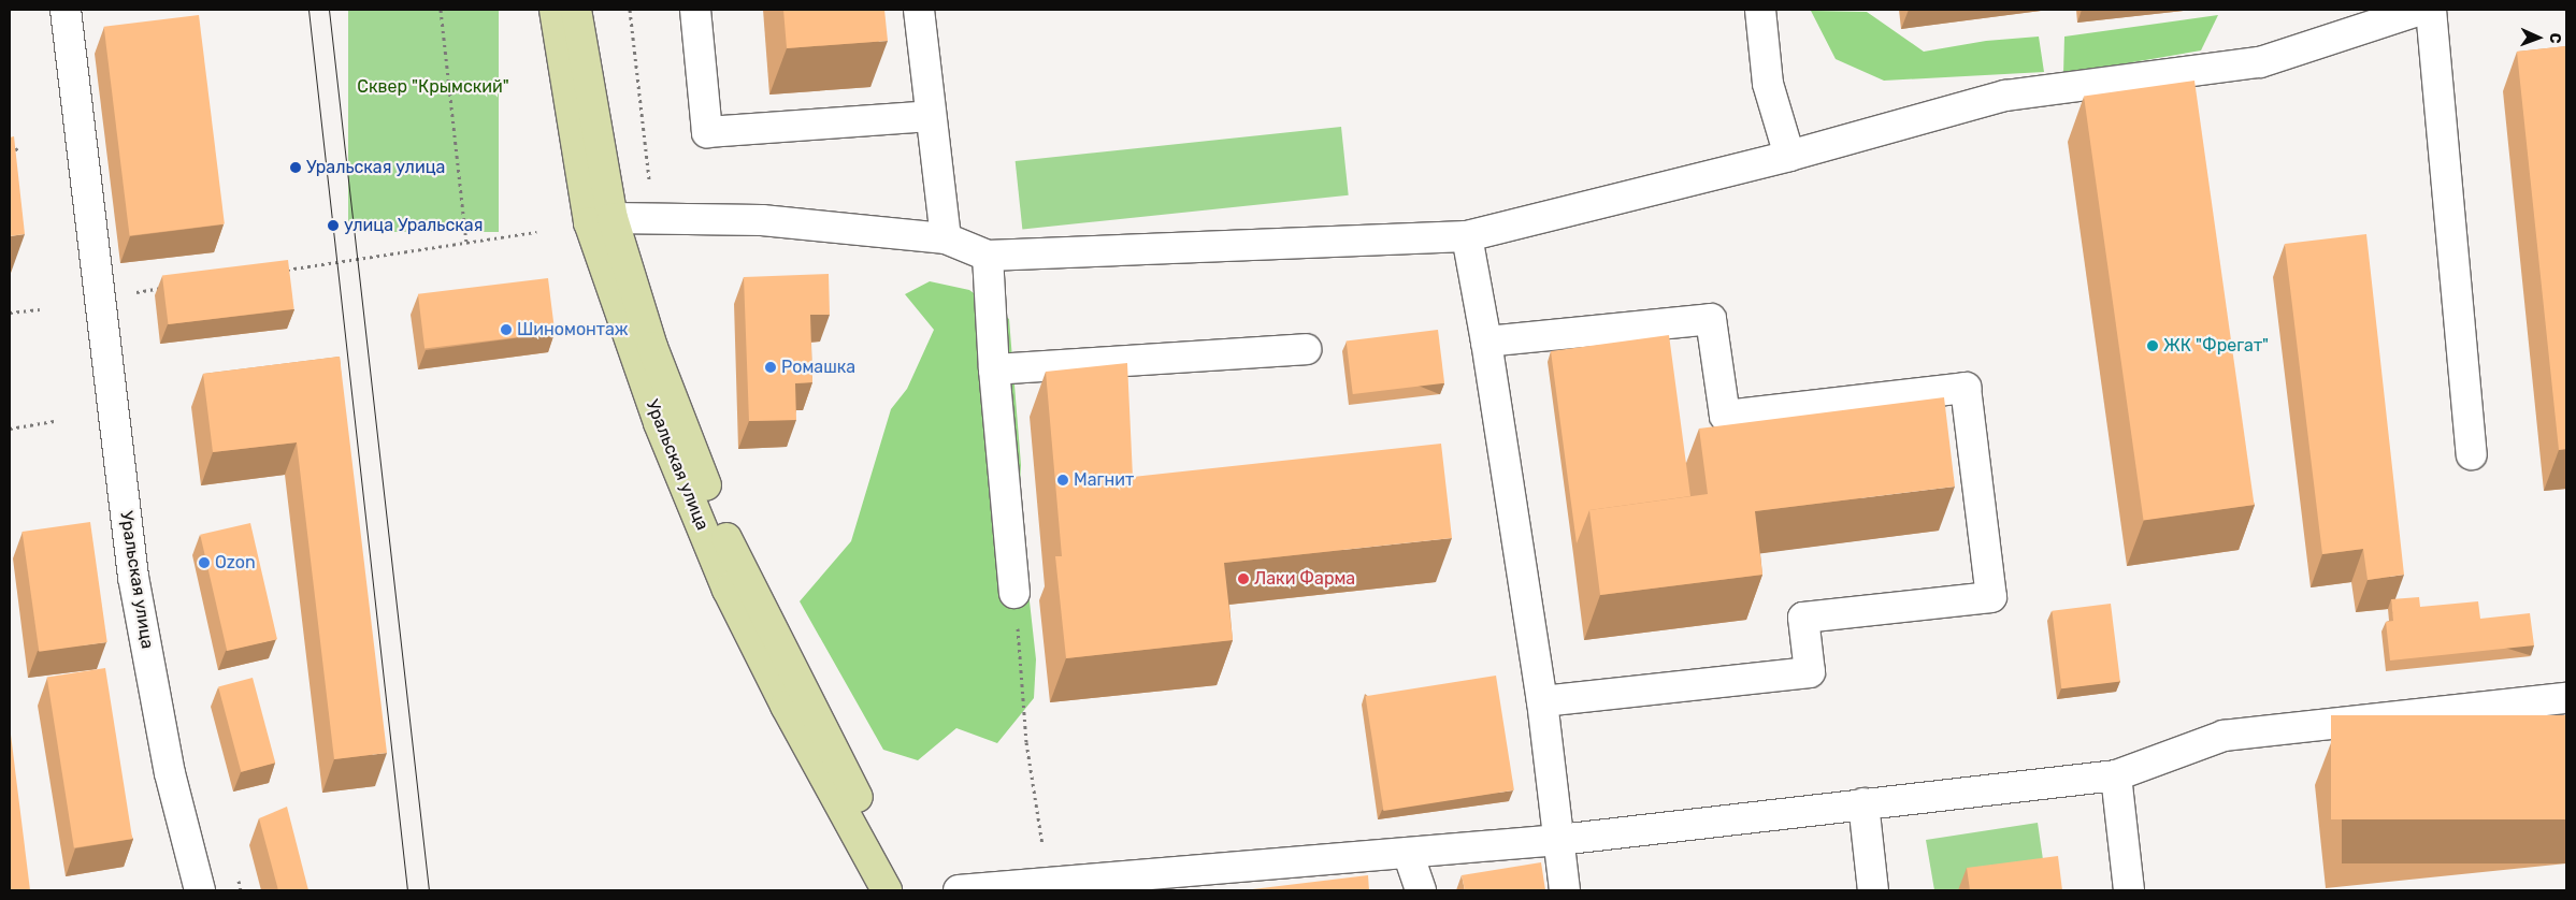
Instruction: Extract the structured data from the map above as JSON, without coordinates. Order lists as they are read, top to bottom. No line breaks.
{"streets":{"main road":["Уральская улица"]},"parks":["Сквер \"Крымский\""],"places":["Уральская улица","улица Уральская","Шиномонтаж","ЖК \"Фрегат\"","Ромашка","Магнит","Ozon","Лаки Фарма"],"north":"right"}
